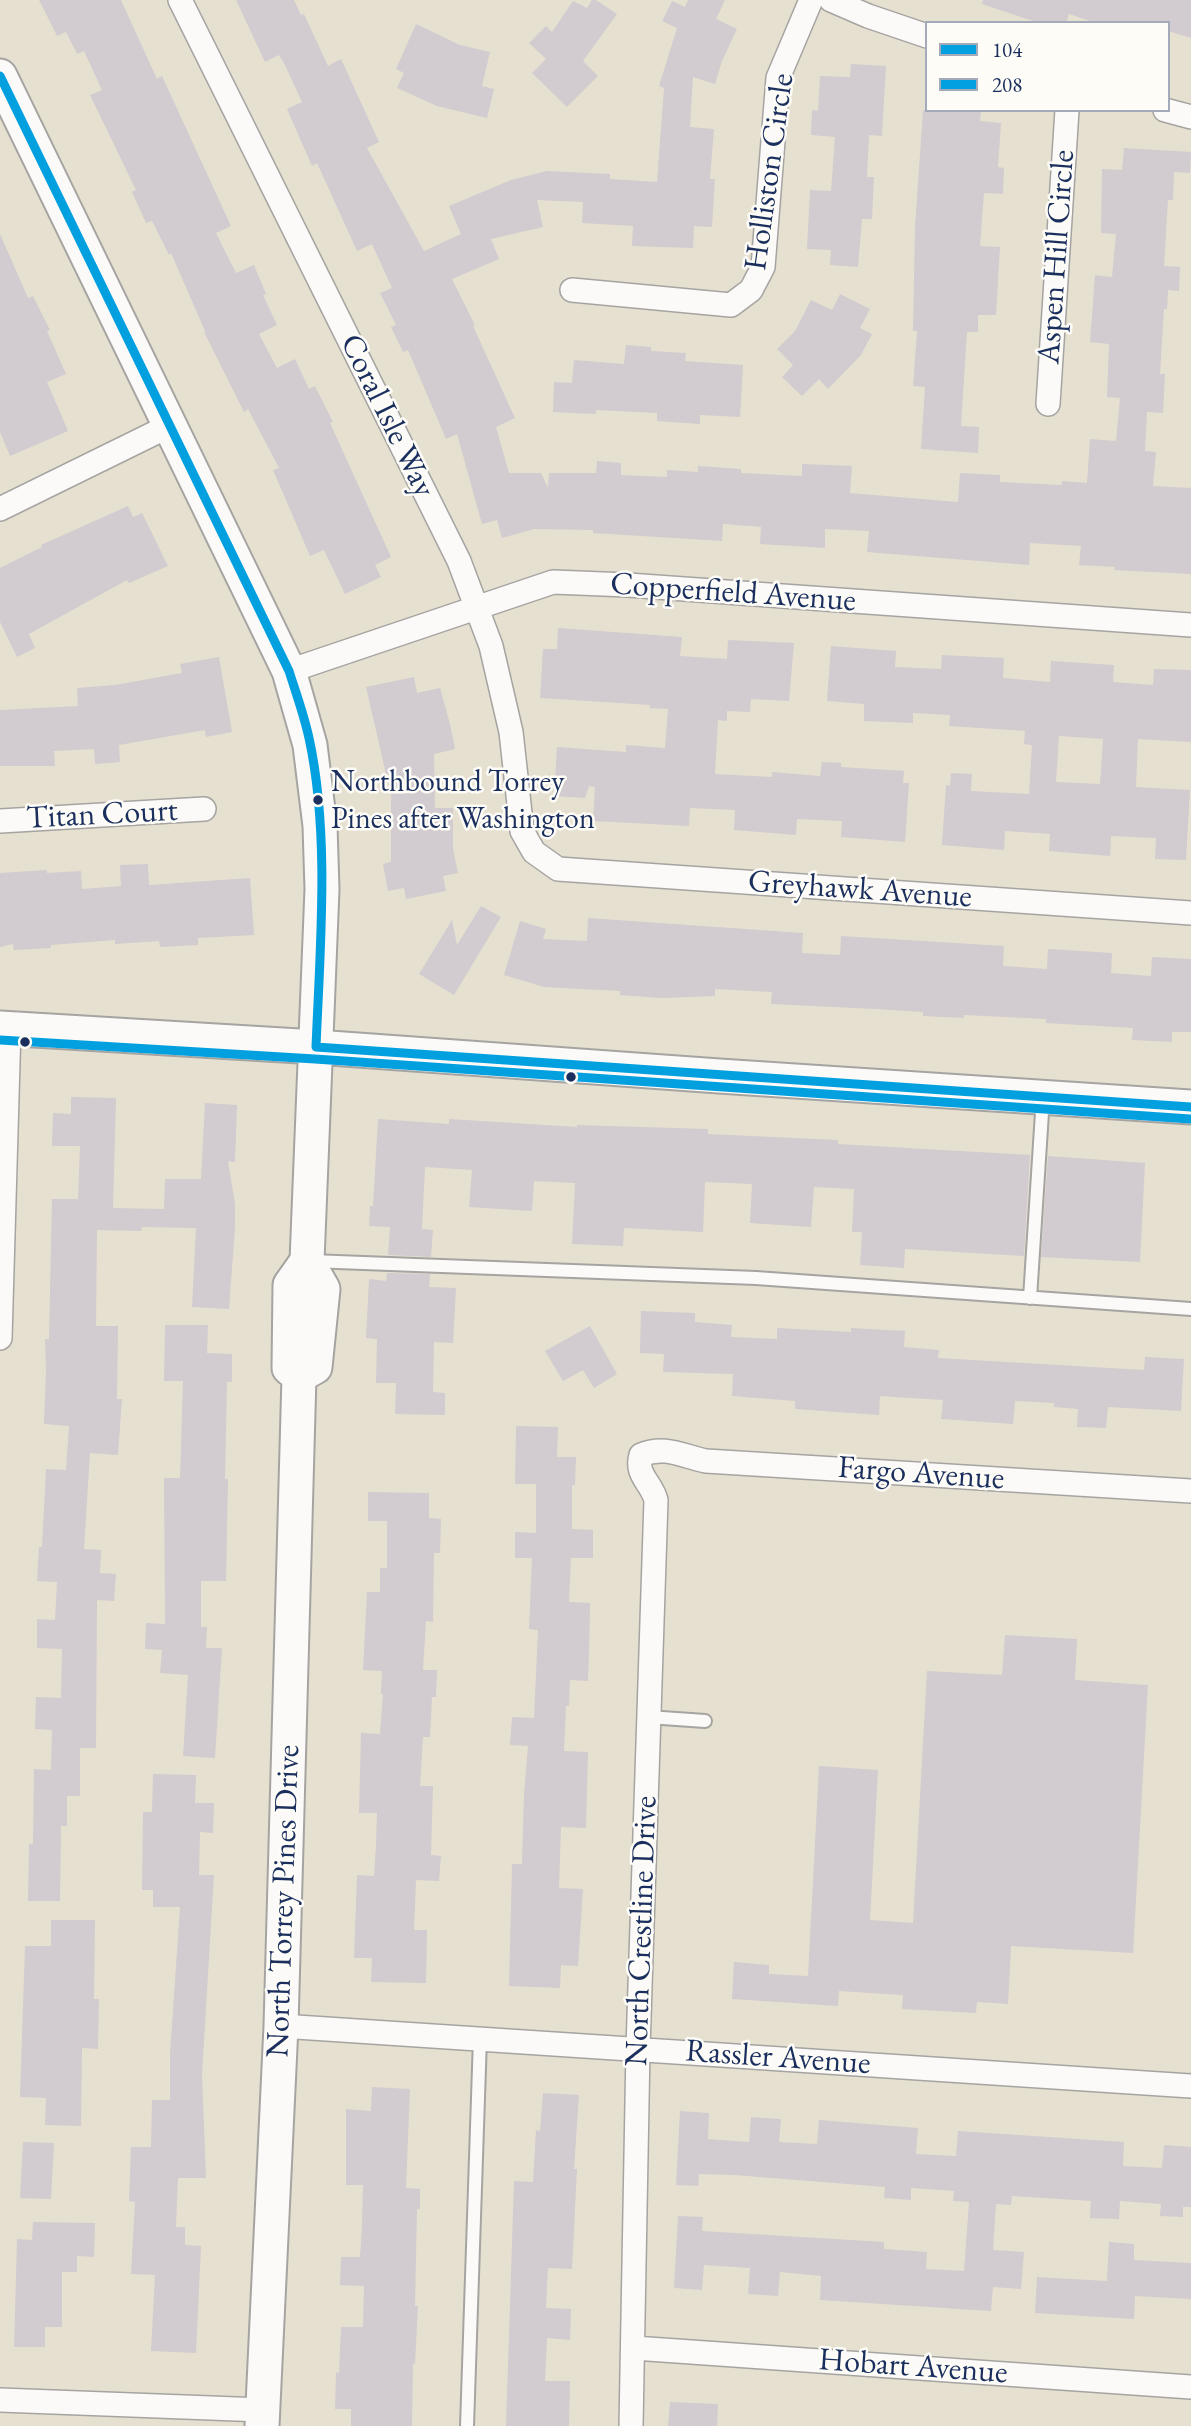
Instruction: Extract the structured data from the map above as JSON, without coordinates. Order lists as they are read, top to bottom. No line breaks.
{"streets":{"main road":["North Torrey Pines Drive"],"street":["Holliston Circle","Aspen Hill Circle","Coral Isle Way","Copperfield Avenue","Titan Court","Greyhawk Avenue","Fargo Avenue","North Crestline Drive","Rassler Avenue","Hobart Avenue"]},"crossings":[["Coral Isle Way","Copperfield Avenue"],["Coral Isle Way","Greyhawk Avenue"],["Copperfield Avenue","North Torrey Pines Drive"],["Fargo Avenue","North Crestline Drive"],["North Torrey Pines Drive","Rassler Avenue"],["North Crestline Drive","Rassler Avenue"],["North Crestline Drive","Hobart Avenue"]],"places":["Northbound Torrey Pines after Washington"],"lines":["transit line 104","transit line 208"],"legend":["104","208"]}
